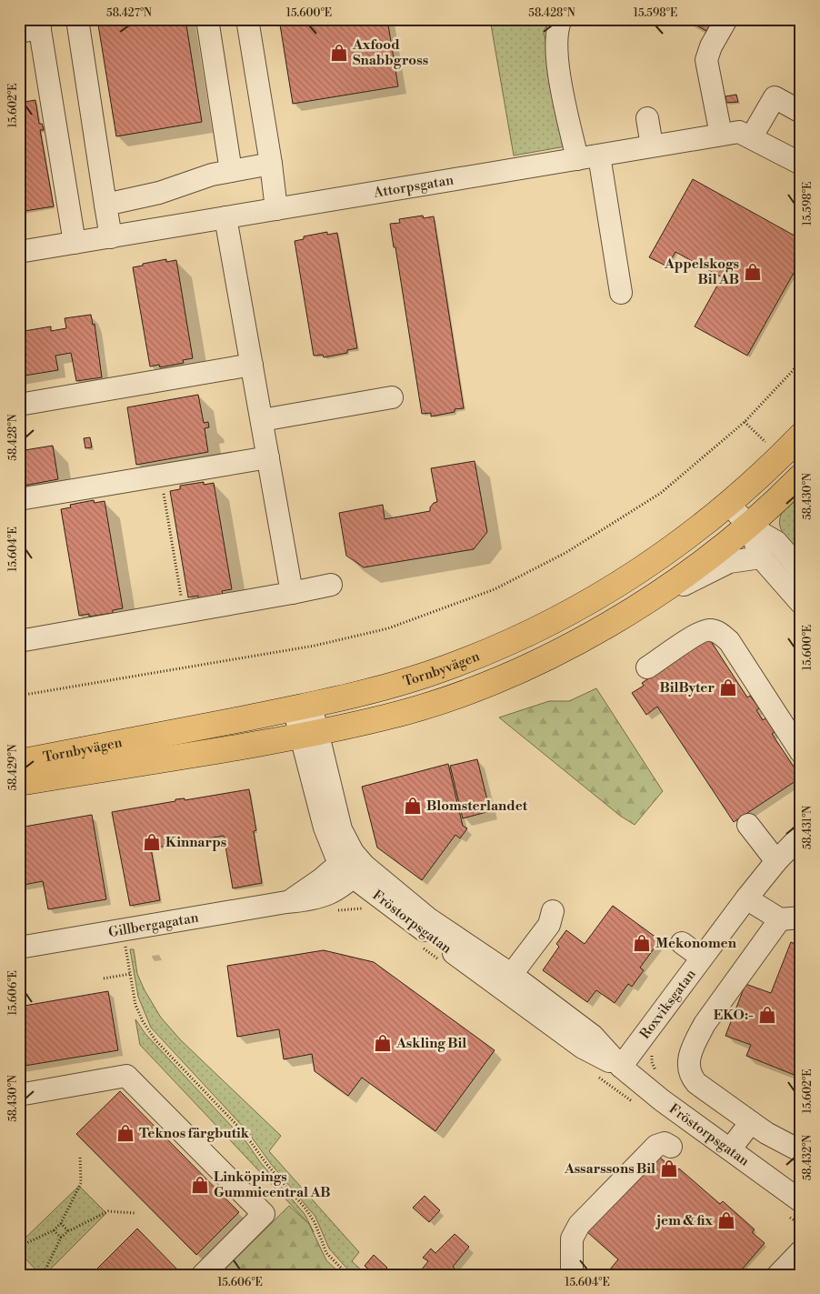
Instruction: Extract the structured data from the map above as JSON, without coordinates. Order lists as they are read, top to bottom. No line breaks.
{"streets":{"main road":["Tornbyvägen"],"street":["Attorpsgatan","Fröstorpsgatan","Gillbergagatan","Roxviksgatan"]},"crossings":[["Tornbyvägen","Fröstorpsgatan"],["Fröstorpsgatan","Gillbergagatan"],["Fröstorpsgatan","Roxviksgatan"]],"places":{"shop":["Axfood Snabbgross","Appelskogs Bil AB","BilByter","Blomsterlandet","Kinnarps","Mekonomen","EKO:-","Askling Bil","Teknos färgbutik","Assarssons Bil","Linköpings Gummicentral AB","jem & fix"]},"coordinates":["58.427°N","15.600°E","58.428°N","15.598°E","15.602°E","58.430°N","15.604°E","58.429°N","58.431°N","15.606°E","58.432°N"]}
